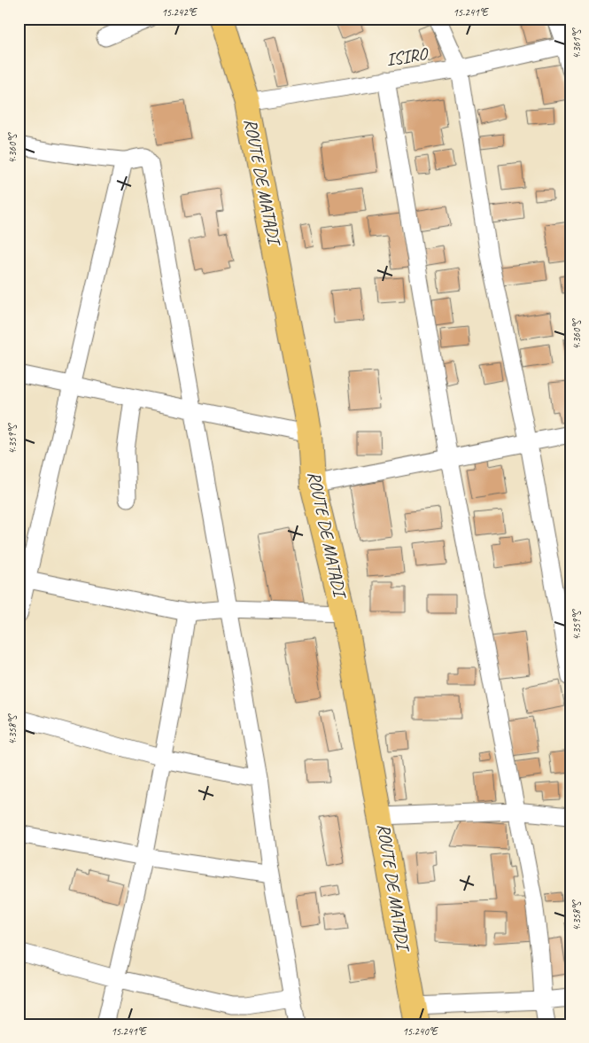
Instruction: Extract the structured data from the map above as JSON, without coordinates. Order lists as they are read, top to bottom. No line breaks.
{"streets":{"main road":["ROUTE DE MATADI"],"street":["ISIRO"]},"crossings":[["ISIRO","ROUTE DE MATADI"]],"coordinates":["15.242°E","15.241°E","4.361°S","4.360°S","4.359°S","4.358°S","15.240°E"]}
